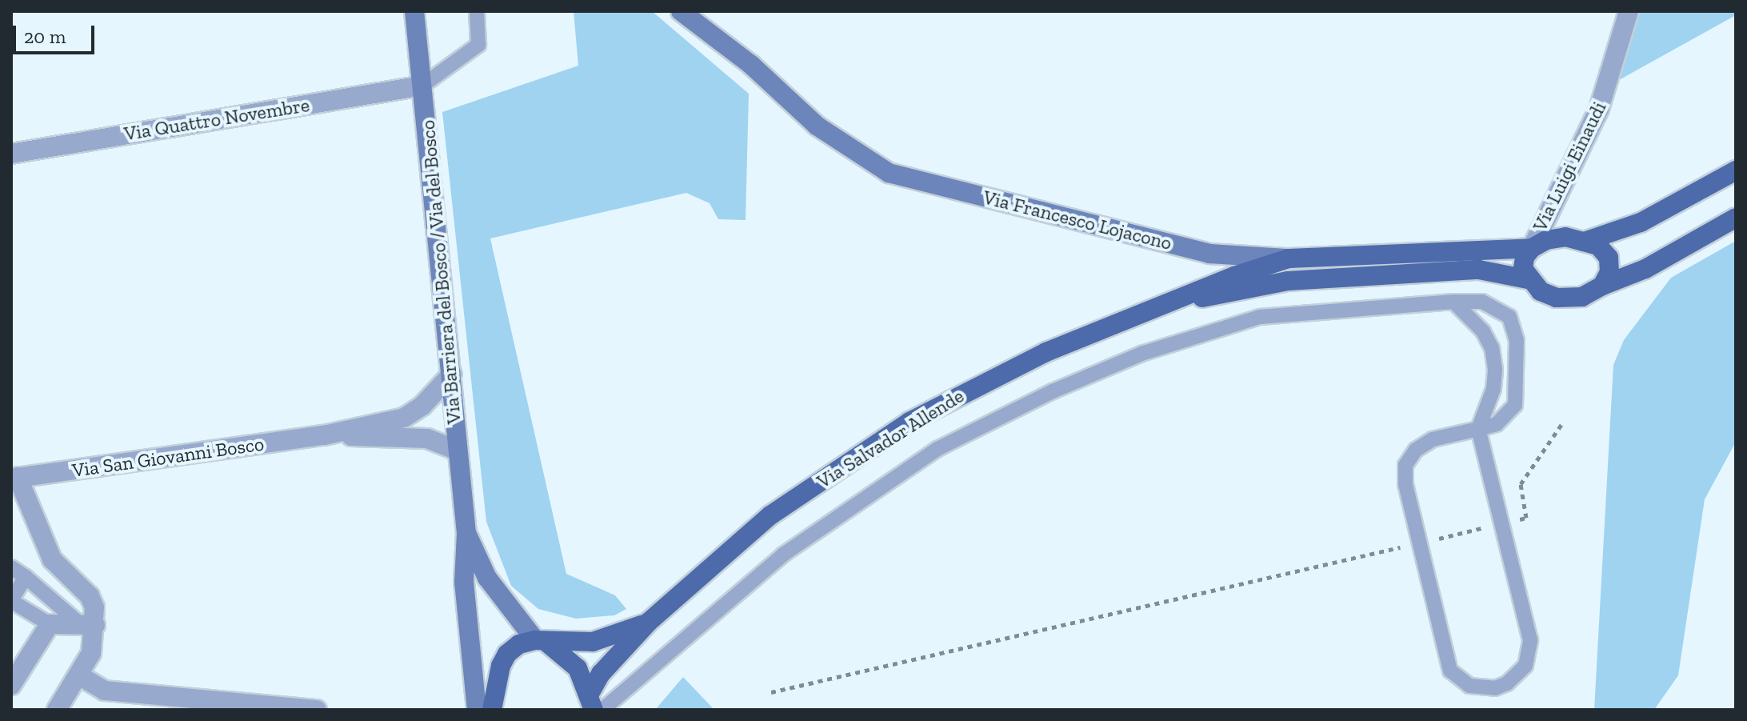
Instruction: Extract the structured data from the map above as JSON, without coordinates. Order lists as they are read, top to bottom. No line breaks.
{"streets":{"main road":["Via Francesco Lojacono","Via Barriera del Bosco / Via del Bosco","Via Salvador Allende"],"street":["Via Quattro Novembre","Via Luigi Einaudi","Via San Giovanni Bosco"]},"crossings":[["Via Quattro Novembre","Via Barriera del Bosco / Via del Bosco"],["Via Luigi Einaudi","Via Francesco Lojacono"]],"scale_bar":"20 m"}
